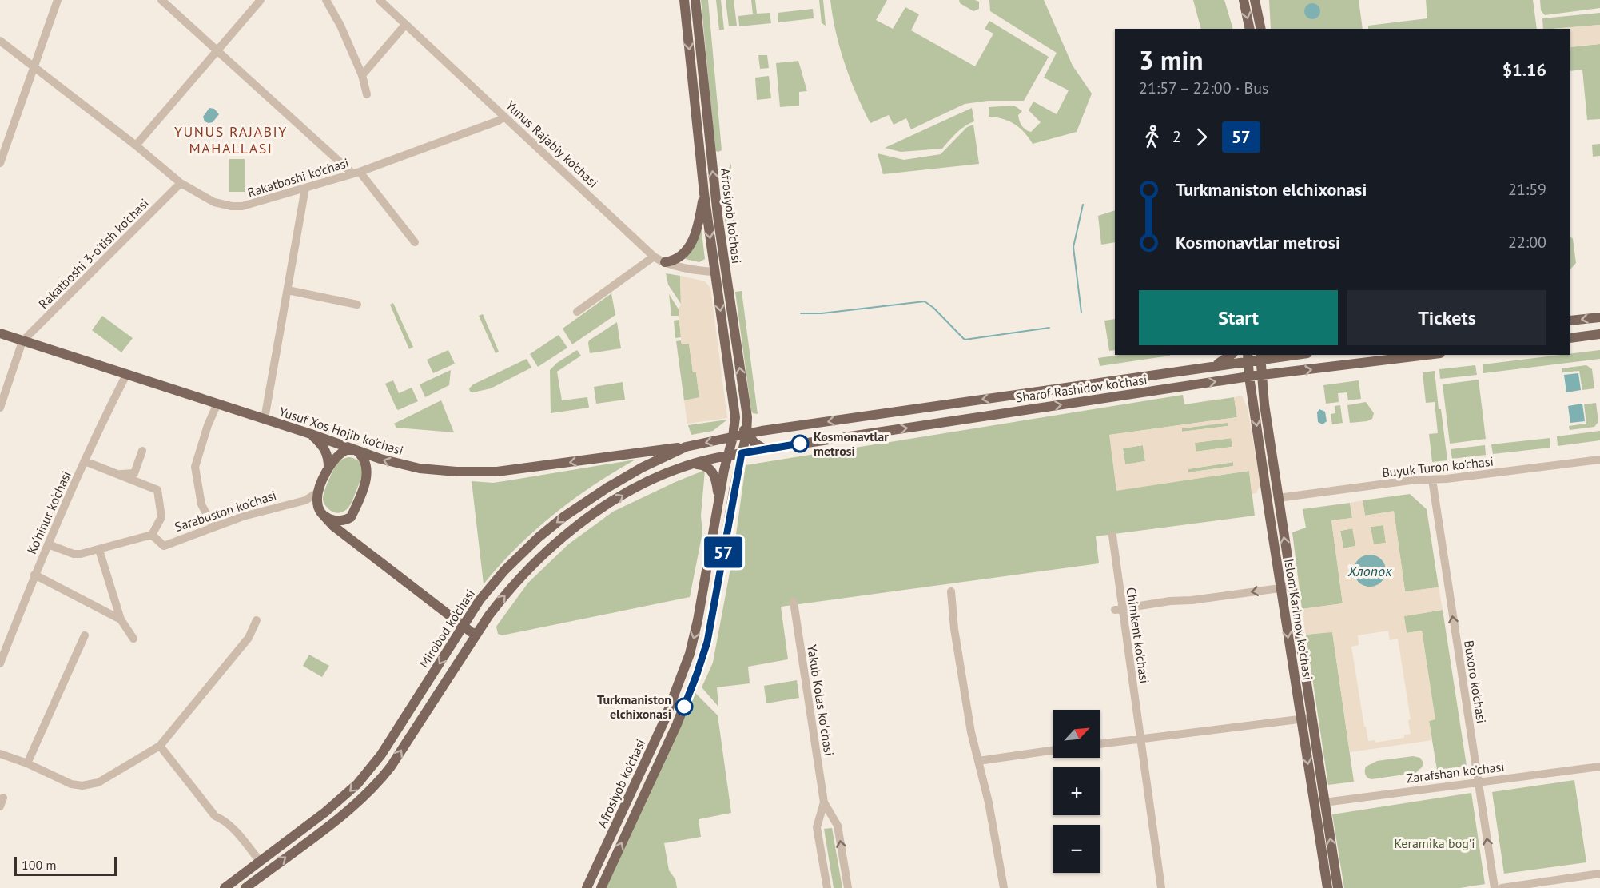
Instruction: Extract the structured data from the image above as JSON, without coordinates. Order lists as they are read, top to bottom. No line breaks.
{"streets":{"main road":["Afrosiyob ko'chasi","Sharof Rashidov ko'chasi","Yusuf Xos Hojib ko'chasi","Islom Karimov ko'chasi","Mirobod ko'chasi"],"street":["Yunus Rajabiy ko'chasi","Rakatboshi ko'chasi","Rakatboshi 3-o'tish ko'chasi","Buyuk Turon ko'chasi","Sarabuston ko'chasi","Ko‘hinur ko‘chasi","Chimkent ko'chasi","Buxoro ko'chasi","Yakub Kolas koʻchasi","Zarafshan ko'chasi"]},"crossings":[["Yunus Rajabiy ko'chasi","Rakatboshi ko'chasi"],["Yunus Rajabiy ko'chasi","Afrosiyob ko'chasi"],["Rakatboshi ko'chasi","Rakatboshi 3-o'tish ko'chasi"],["Afrosiyob ko'chasi","Sharof Rashidov ko'chasi"],["Afrosiyob ko'chasi","Mirobod ko'chasi"],["Rakatboshi 3-o'tish ko'chasi","Yusuf Xos Hojib ko'chasi"],["Sharof Rashidov ko'chasi","Islom Karimov ko'chasi"],["Sharof Rashidov ko'chasi","Mirobod ko'chasi"],["Yusuf Xos Hojib ko'chasi","Ko‘hinur ko‘chasi"],["Yusuf Xos Hojib ko'chasi","Mirobod ko'chasi"],["Buyuk Turon ko'chasi","Islom Karimov ko'chasi"],["Buyuk Turon ko'chasi","Buxoro ko'chasi"],["Islom Karimov ko'chasi","Zarafshan ko'chasi"],["Buxoro ko'chasi","Zarafshan ko'chasi"]],"one_way":["Yusuf Xos Hojib ko'chasi","Buxoro ko'chasi"],"districts":["YUNUS RAJABIY MAHALLASI"],"water":["Хлопок"],"parks":["Keramika bog'i"],"places":["Kosmonavtlar metrosi","Turkmaniston elchixonasi"],"lines":["bus line 57"],"scale_bar":"100 m","north":"top right","page":{"on_map":"57","heading":["3 min","21:57 – 22:00 · Bus","$1.16"],"legs":["2","57"],"list":[{"name":"Turkmaniston elchixonasi","value":"21:59"},{"name":"Kosmonavtlar metrosi","value":"22:00"}],"buttons":["Start","Tickets"],"map_buttons":["+","−"],"scale":"100 m"}}
